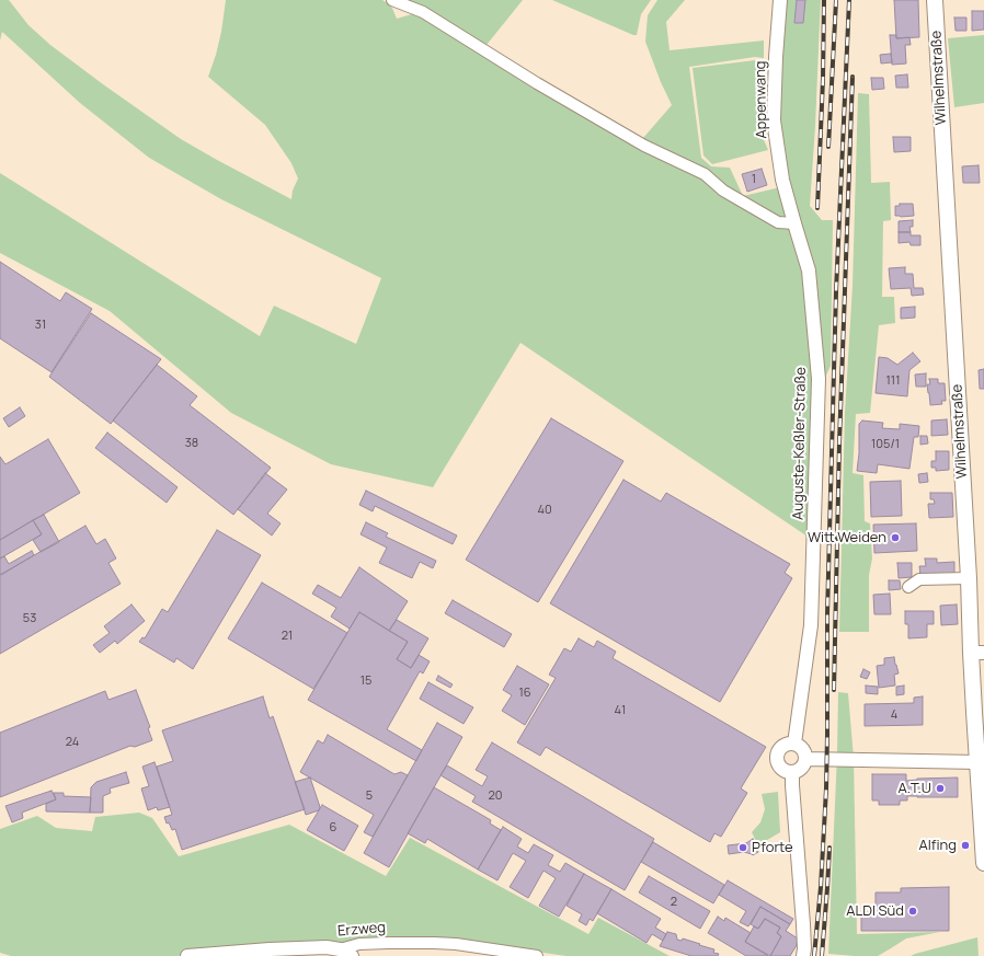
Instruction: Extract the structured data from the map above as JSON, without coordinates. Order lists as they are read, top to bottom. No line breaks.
{"streets":{"main road":["Wilhelmstraße"],"street":["Appenwang","Auguste-Keßler-Straße","Erzweg"]},"crossings":[["Appenwang","Auguste-Keßler-Straße"]],"places":["Witt Weiden","A.T.U","Alfing","Pforte","ALDI Süd"],"house_numbers":["1","31","111","38","105/1","40","53","21","15","16","41","4","24","5","20","6","2"]}
